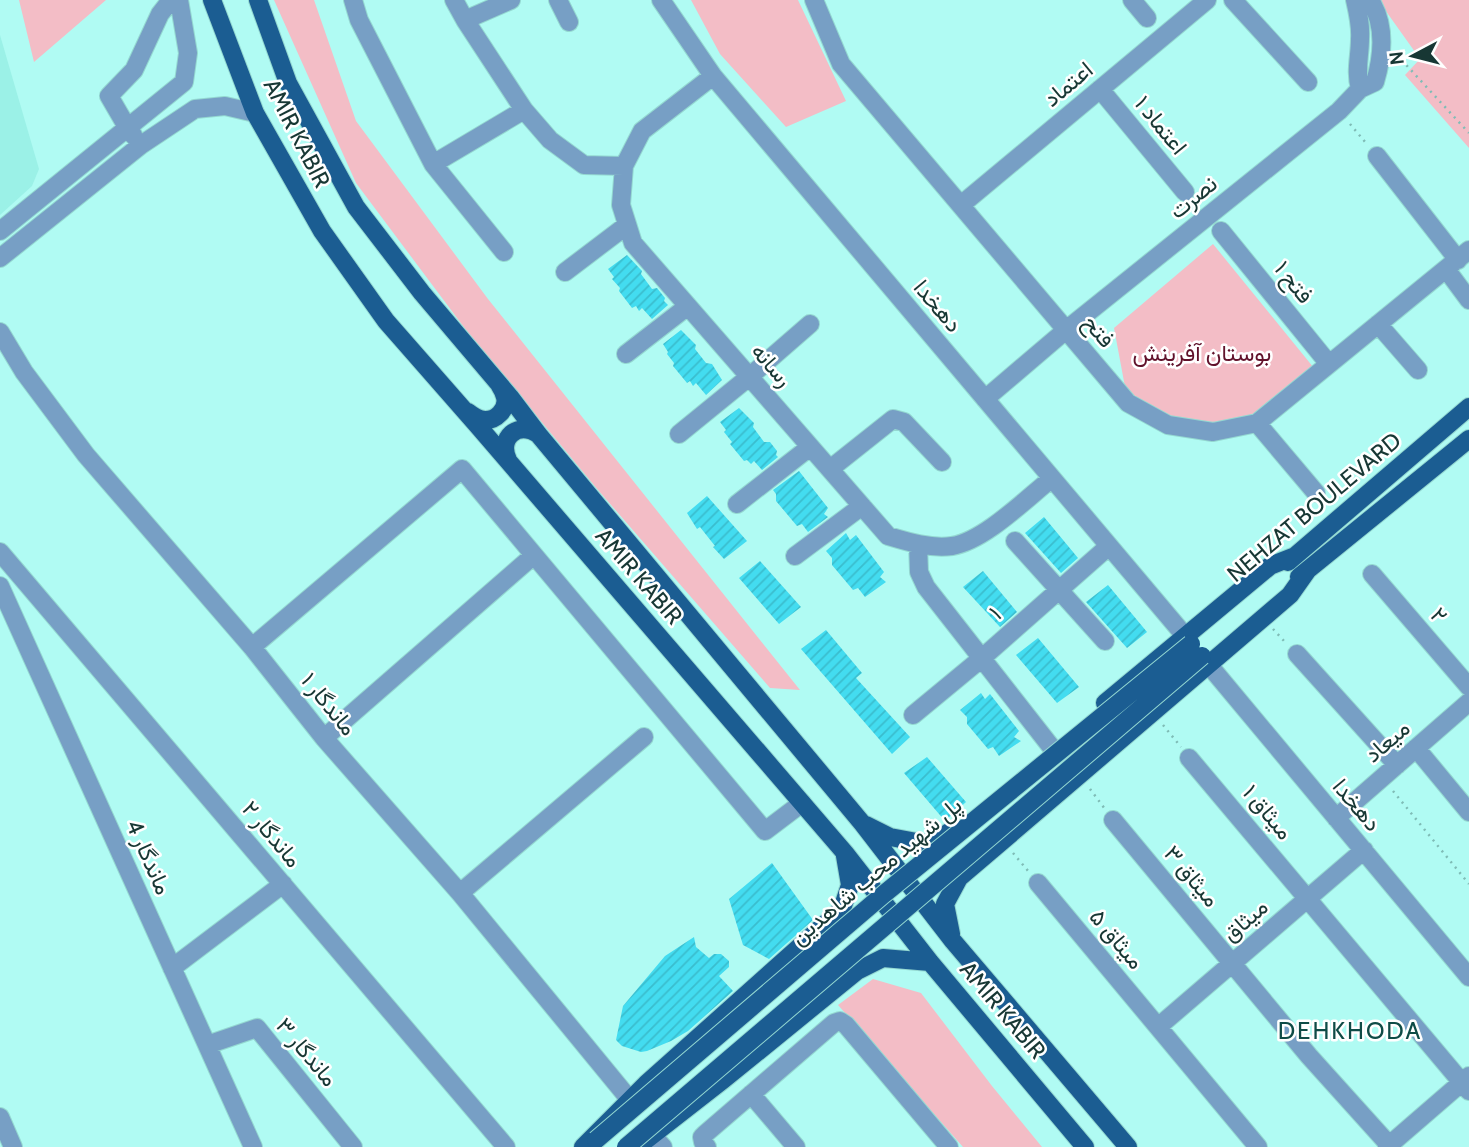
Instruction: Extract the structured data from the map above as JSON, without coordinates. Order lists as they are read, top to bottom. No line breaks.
{"streets":{"main road":["AMIR KABIR","NEHZAT BOULEVARD","پل شهید محب شاهدین"],"street":["اعتماد","اعتماد ۱","نصرت","فتح ۱","دهخدا","فتح","رسانه","۱","۲","ماندگار ۱","میعاد","میثاق ۱","ماندگار ۲","ماندگار 4","میثاق ۳","میثاق","میثاق ۵","ماندگار ۳"]},"crossings":[["اعتماد","اعتماد ۱"],["اعتماد","فتح"],["نصرت","دهخدا"],["نصرت","فتح"],["فتح ۱","فتح"],["دهخدا","رسانه"],["دهخدا","NEHZAT BOULEVARD"],["دهخدا","۱"],["دهخدا","میعاد"],["دهخدا","پل شهید محب شاهدین"],["دهخدا","میثاق"],["NEHZAT BOULEVARD","پل شهید محب شاهدین"],["میثاق ۱","میثاق"],["ماندگار 4","ماندگار ۳"],["میثاق ۳","میثاق"],["میثاق","میثاق ۵"]],"districts":["DEHKHODA"],"parks":["بوستان آفرینش"],"north":"left"}
